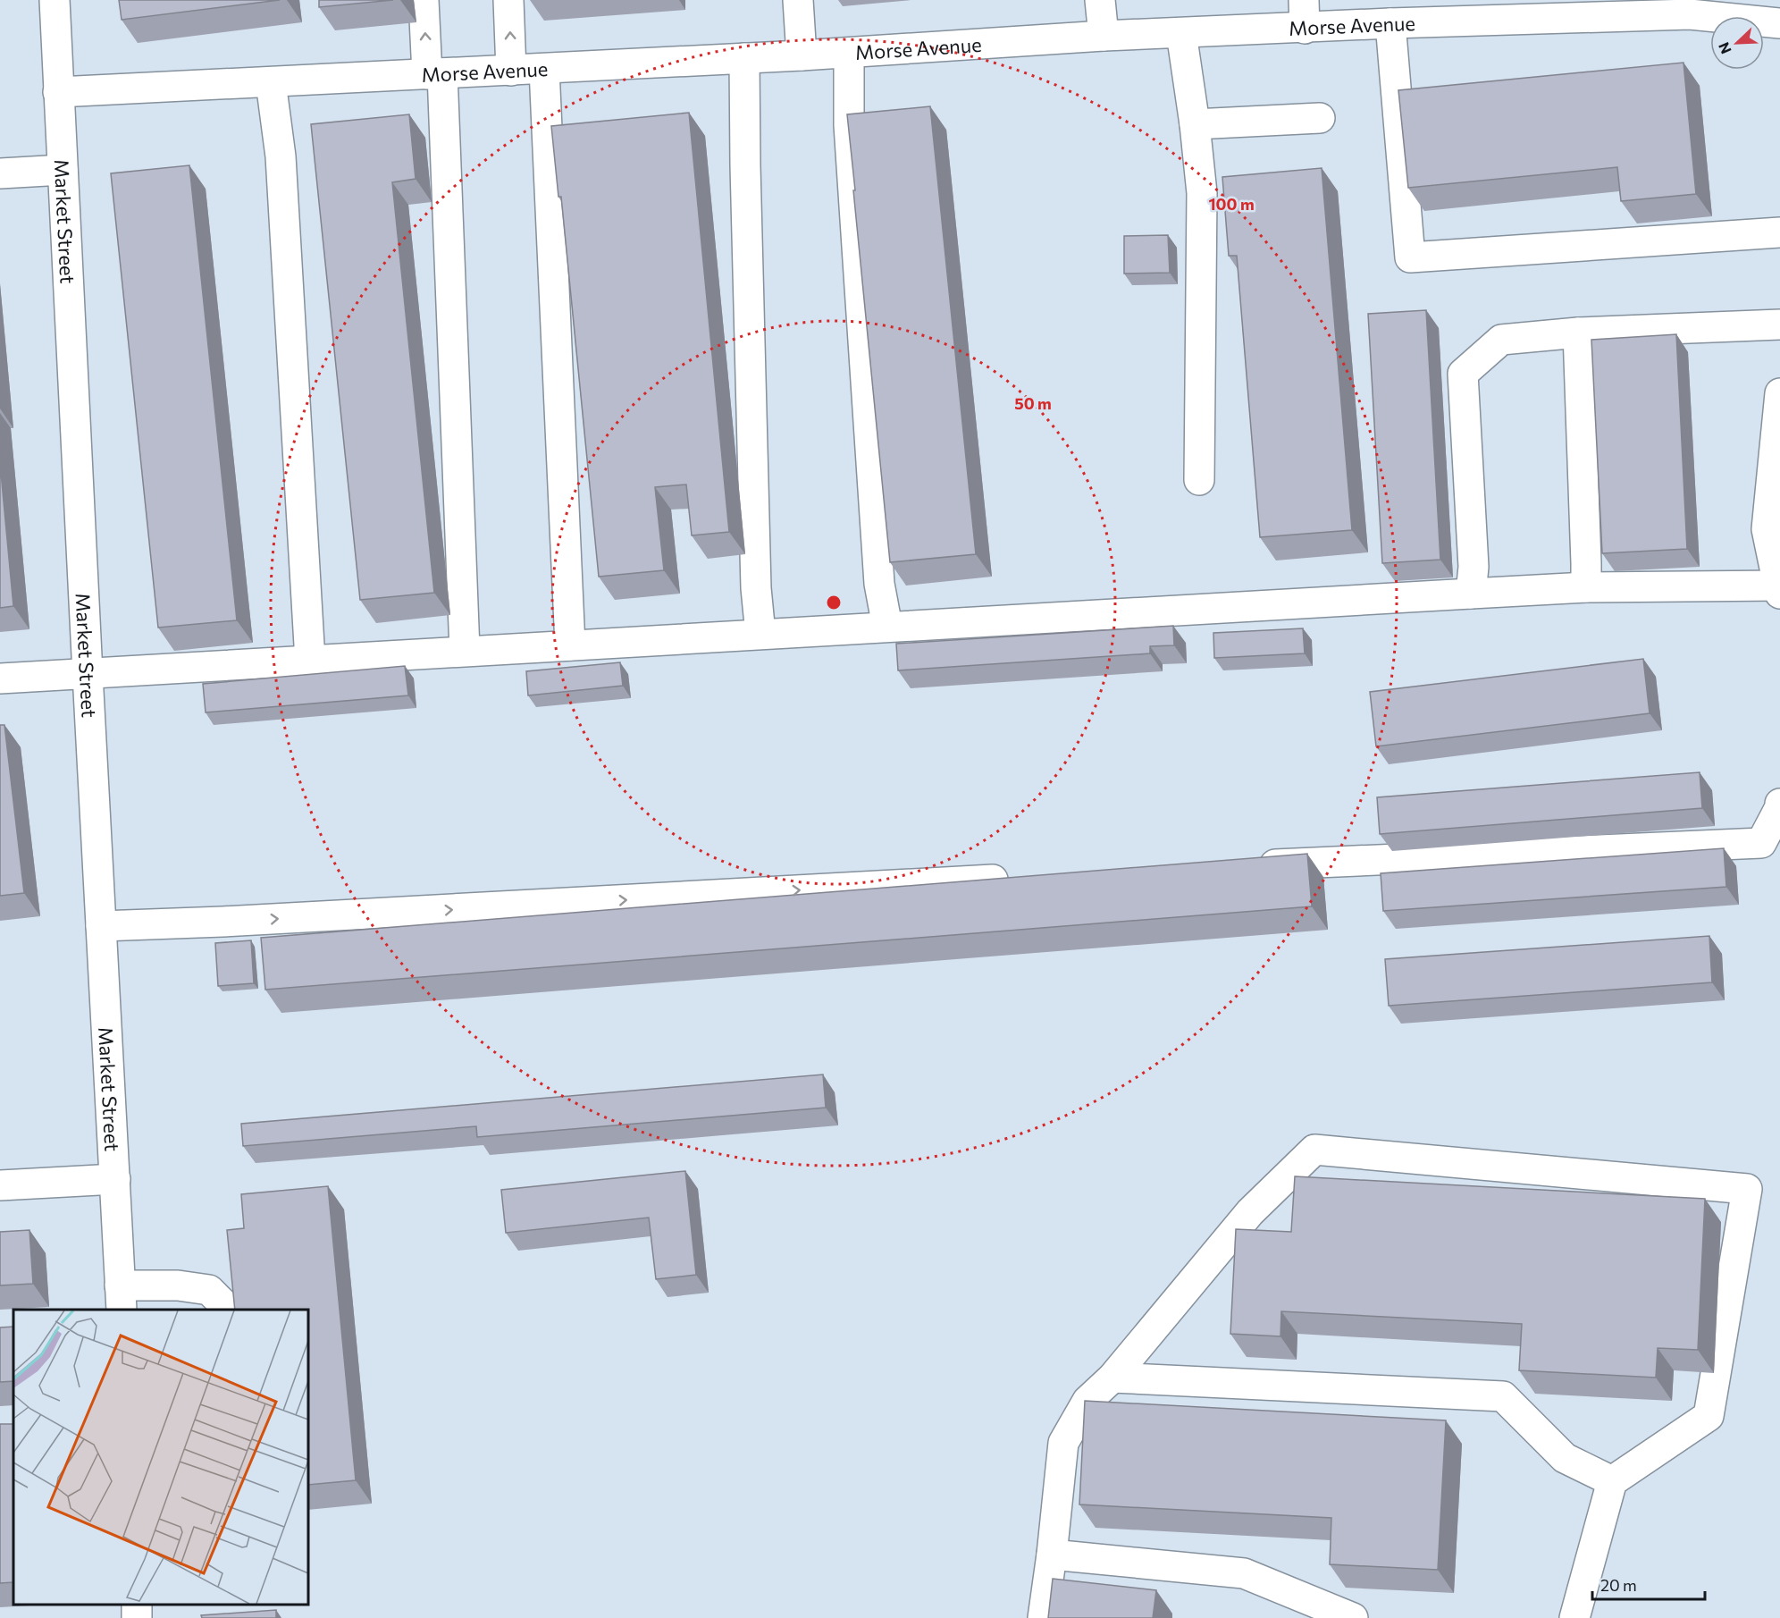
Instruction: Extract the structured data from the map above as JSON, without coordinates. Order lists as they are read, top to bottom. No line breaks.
{"streets":{"street":["Morse Avenue","Market Street"]},"crossings":[["Morse Avenue","Market Street"]],"scale_bar":"20 m","north":"bottom left","rings":["100 m","50 m"]}
